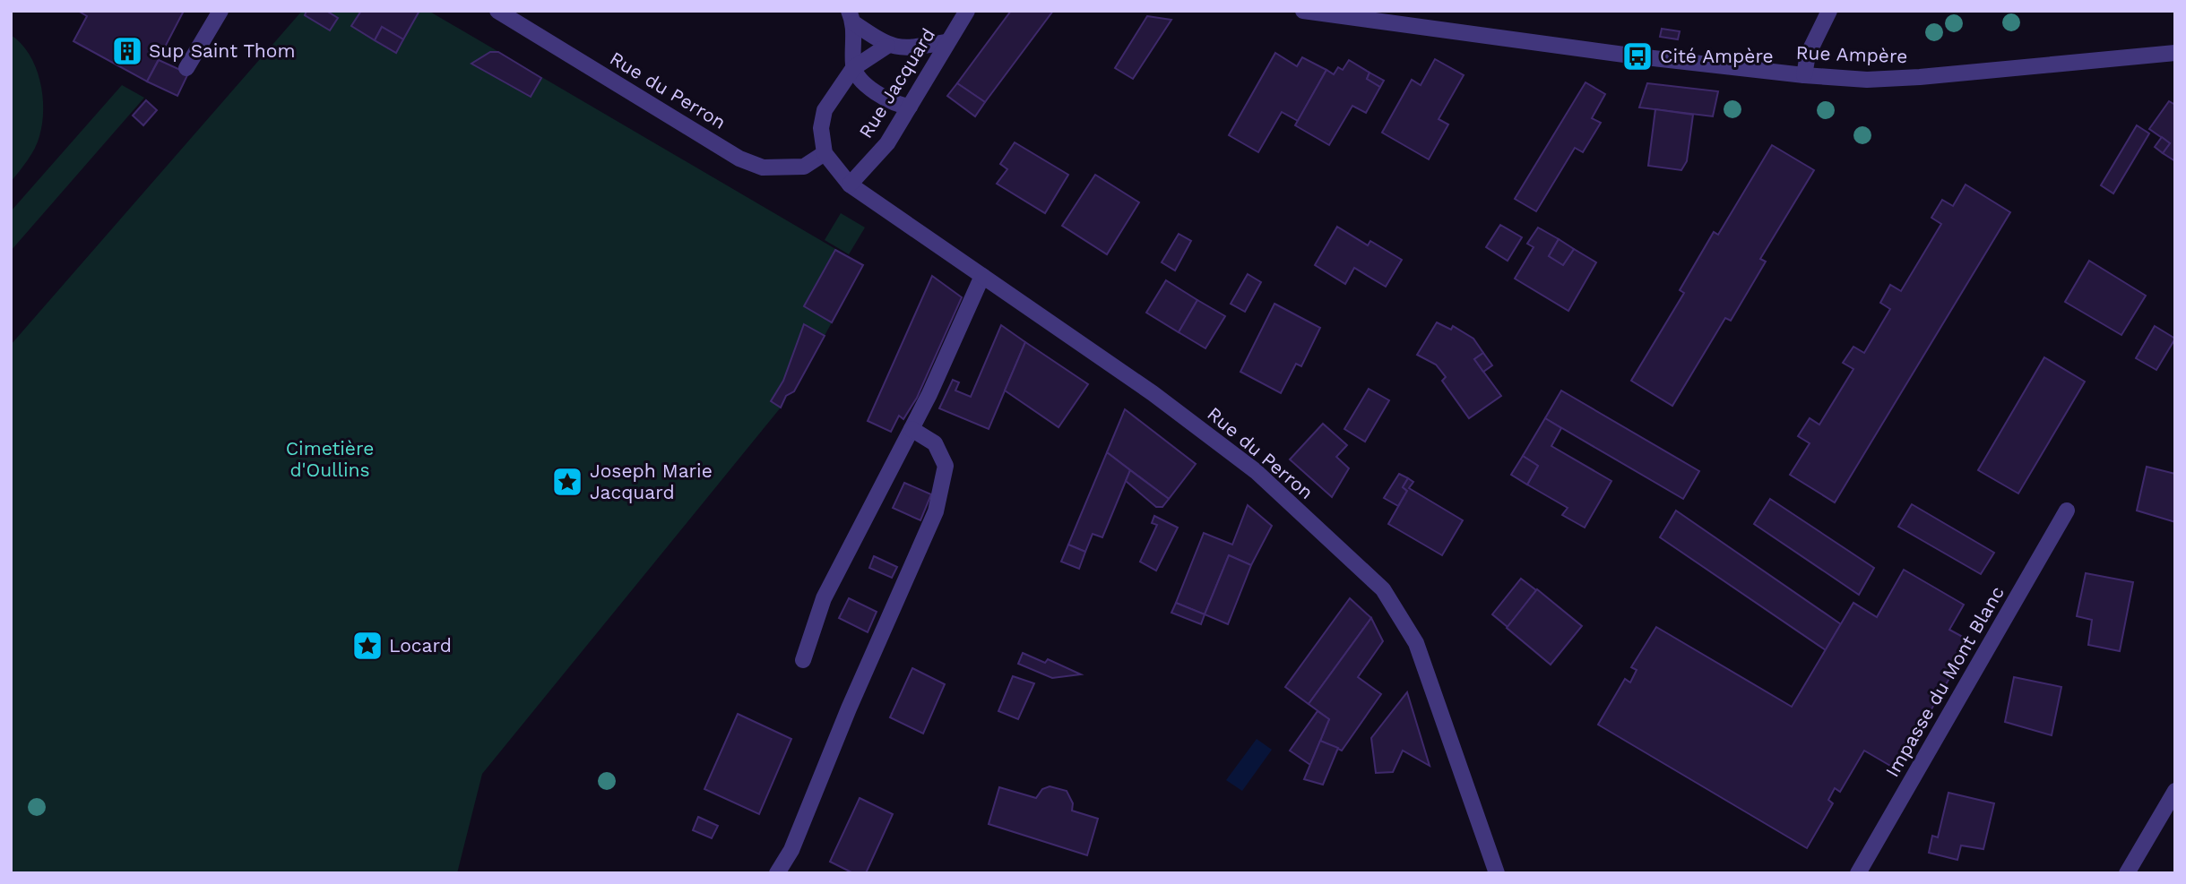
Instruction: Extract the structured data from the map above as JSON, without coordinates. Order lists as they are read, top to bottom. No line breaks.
{"streets":{"street":["Rue Ampère","Rue Jacquard","Rue du Perron","Impasse du Mont Blanc"]},"crossings":[["Rue Jacquard","Rue du Perron"]],"parks":["Cimetière d'Oullins"],"places":{"building":["Sup Saint Thom"],"bus stop":["Cité Ampère"],"place":["Joseph Marie Jacquard","Locard"]}}
